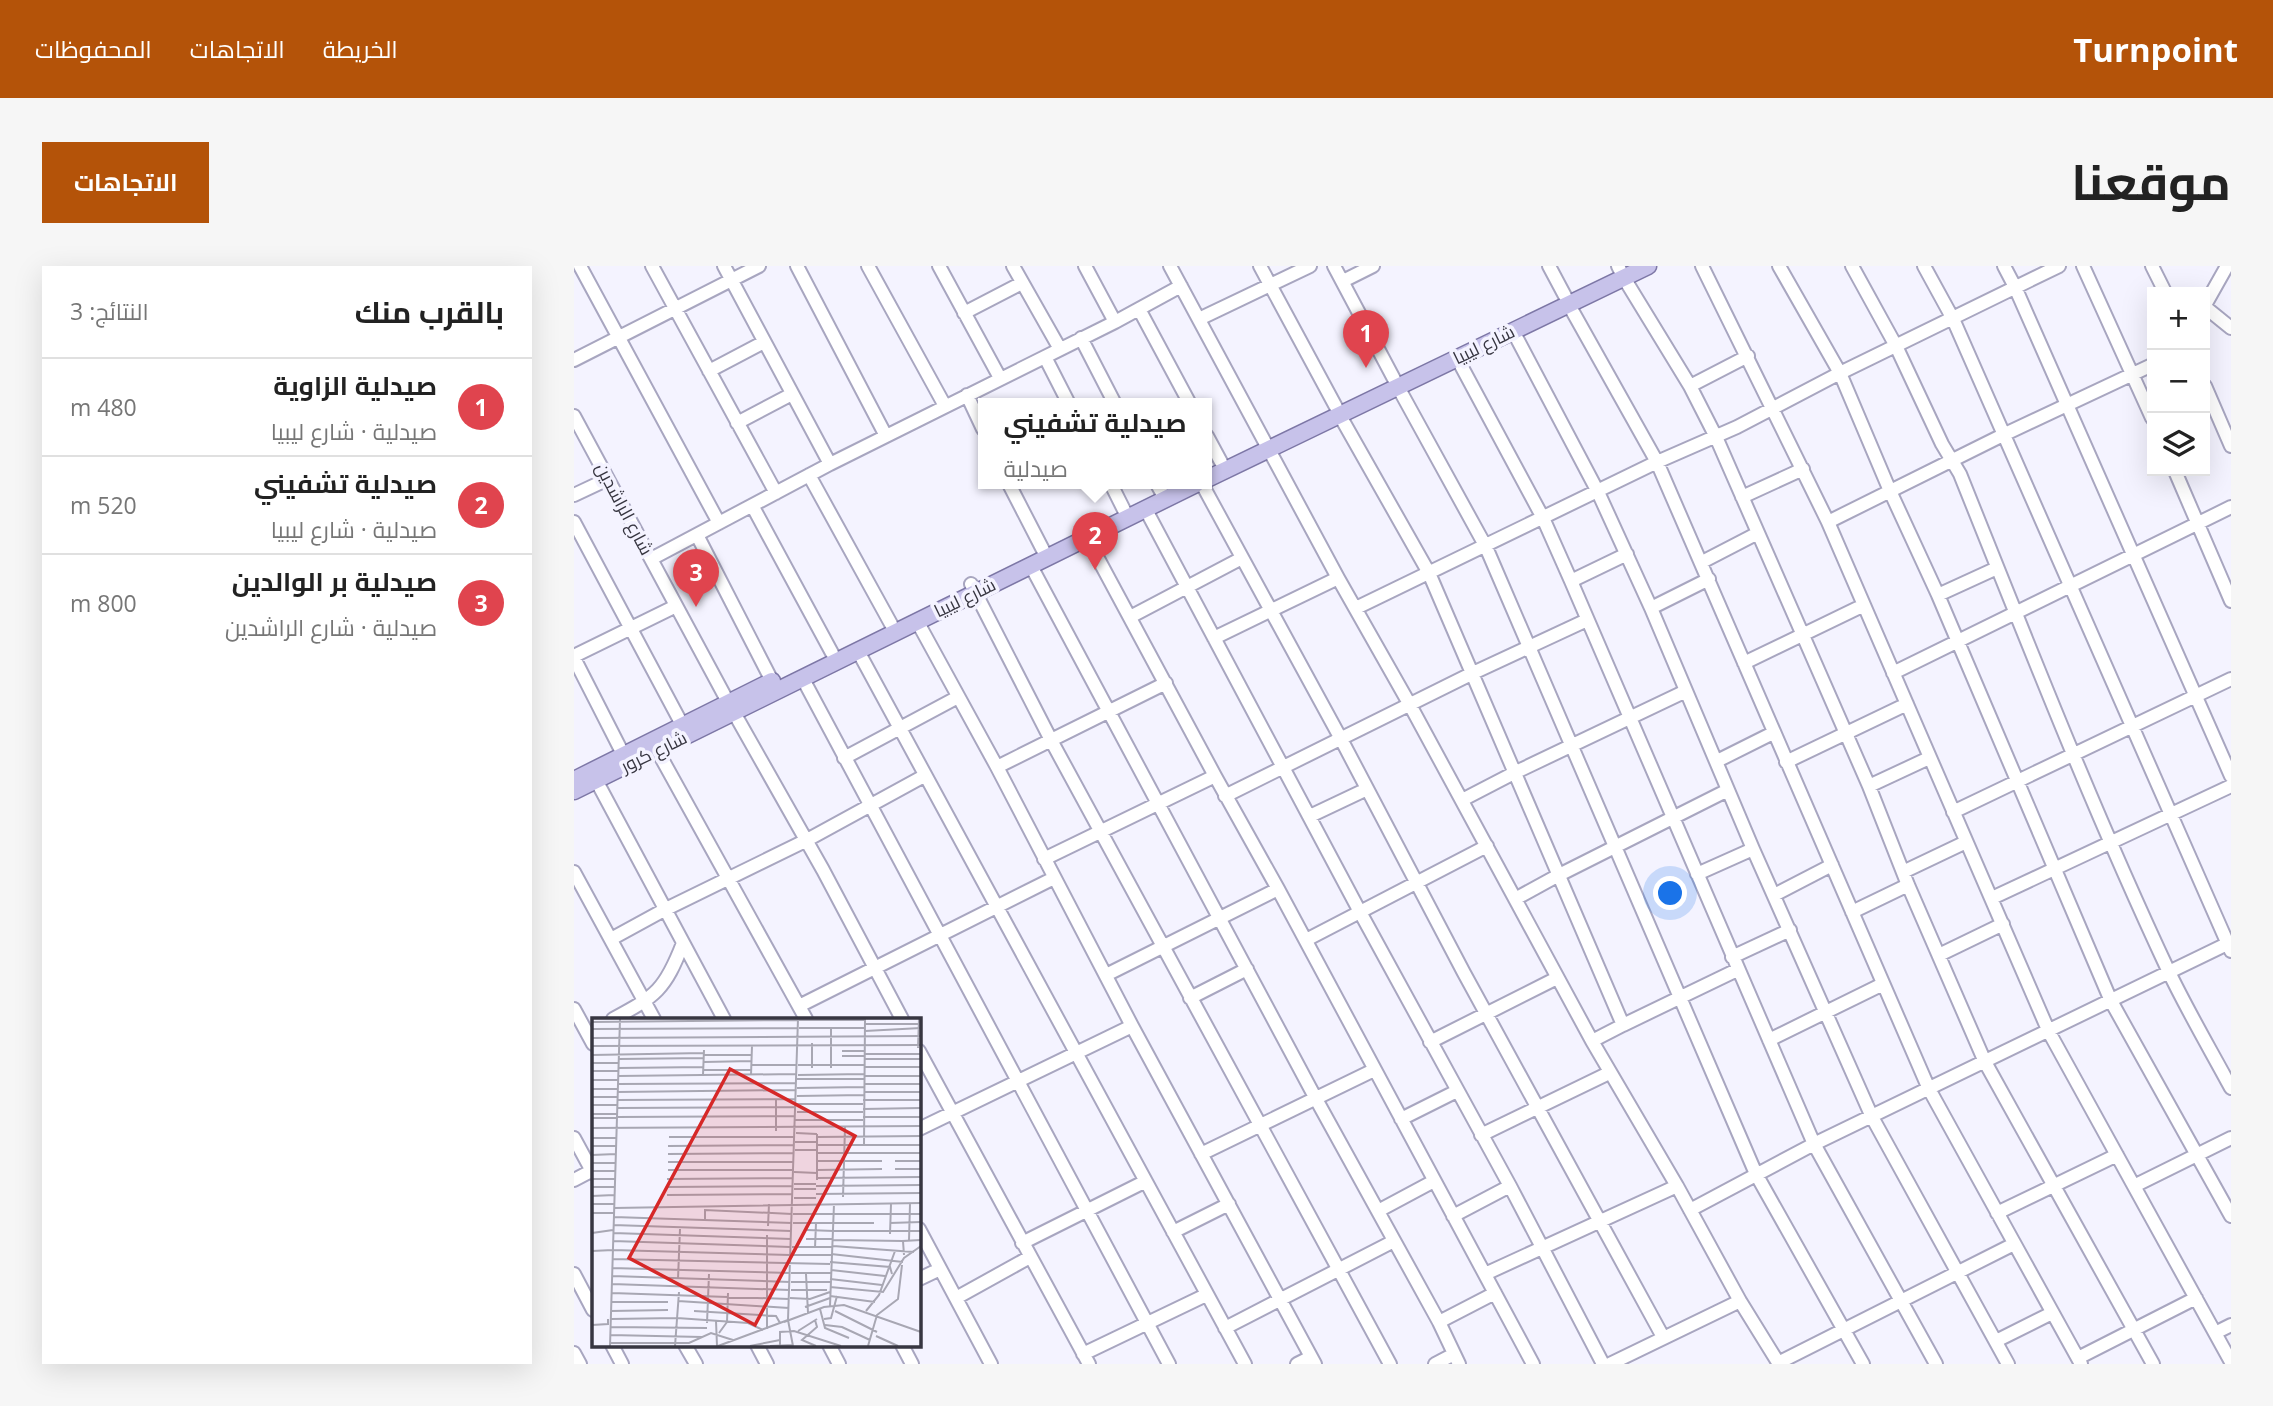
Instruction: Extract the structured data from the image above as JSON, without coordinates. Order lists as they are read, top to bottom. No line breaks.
{"streets":{"main road":["شارع ليبيا","شارع كرور"],"street":["شارع الراشدين"]},"crossings":[["شارع ليبيا","شارع الراشدين"],["شارع ليبيا","شارع كرور"],["شارع الراشدين","شارع كرور"]],"page":{"header":"Turnpoint","nav":["الخريطة","الاتجاهات","المحفوظات"],"title":"موقعنا","buttons":"الاتجاهات","heading":["بالقرب منك","النتائج: 3"],"map_buttons":["+","−"],"pins":["1","2","3"],"list":[{"mark":"1","name":"صيدلية الزاوية","note":"صيدلية · شارع ليبيا","value":"480 m"},{"mark":"2","name":"صيدلية تشفيني","note":"صيدلية · شارع ليبيا","value":"520 m"},{"mark":"3","name":"صيدلية بر الوالدين","note":"صيدلية · شارع الراشدين","value":"800 m"}],"popup":["صيدلية تشفيني","صيدلية"]}}
